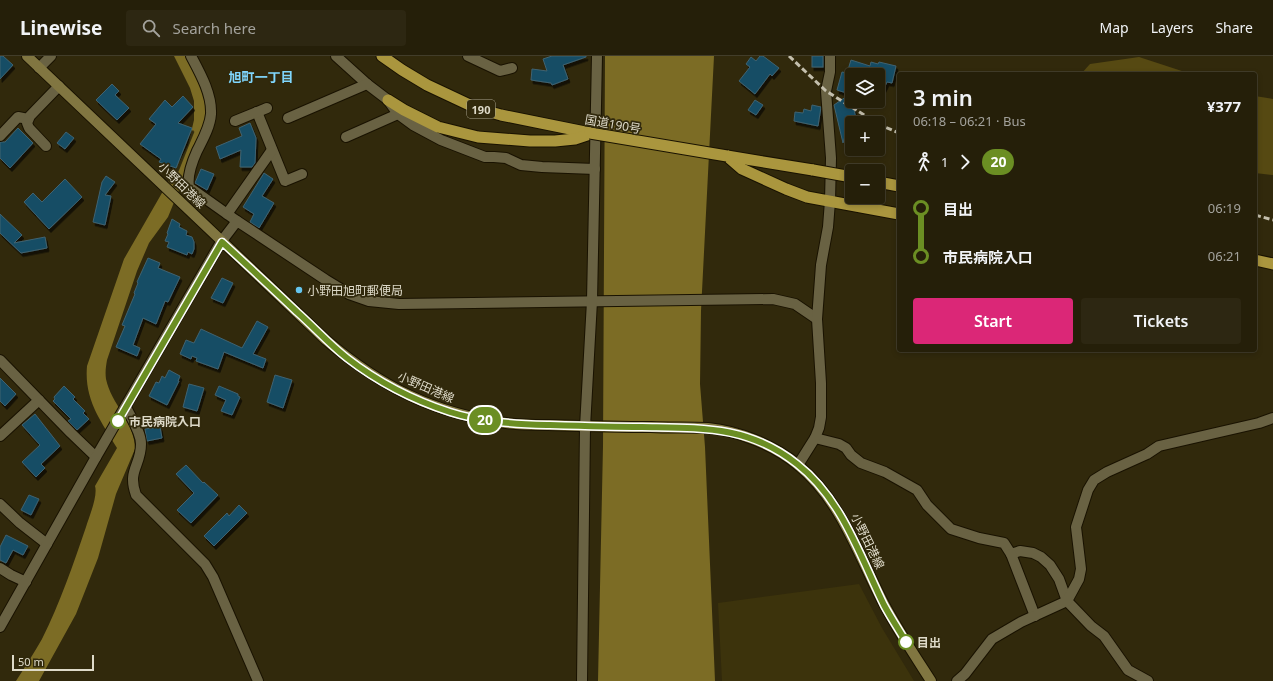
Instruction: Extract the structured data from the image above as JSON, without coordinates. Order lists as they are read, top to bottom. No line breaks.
{"streets":{"highway":["190","国道190号"],"main road":["小野田港線"]},"districts":["旭町一丁目"],"places":["小野田旭町郵便局","市民病院入口","目出"],"lines":["bus line 20"],"scale_bar":"50 m","page":{"header":"Linewise","search":"Search here","nav":["Map","Layers","Share"],"on_map":"20","map_buttons":["+","−"],"heading":["3 min","06:18 – 06:21 · Bus","¥377"],"legs":["1","20"],"list":[{"name":"目出","value":"06:19"},{"name":"市民病院入口","value":"06:21"}],"buttons":["Start","Tickets"],"scale":"50 m"}}
